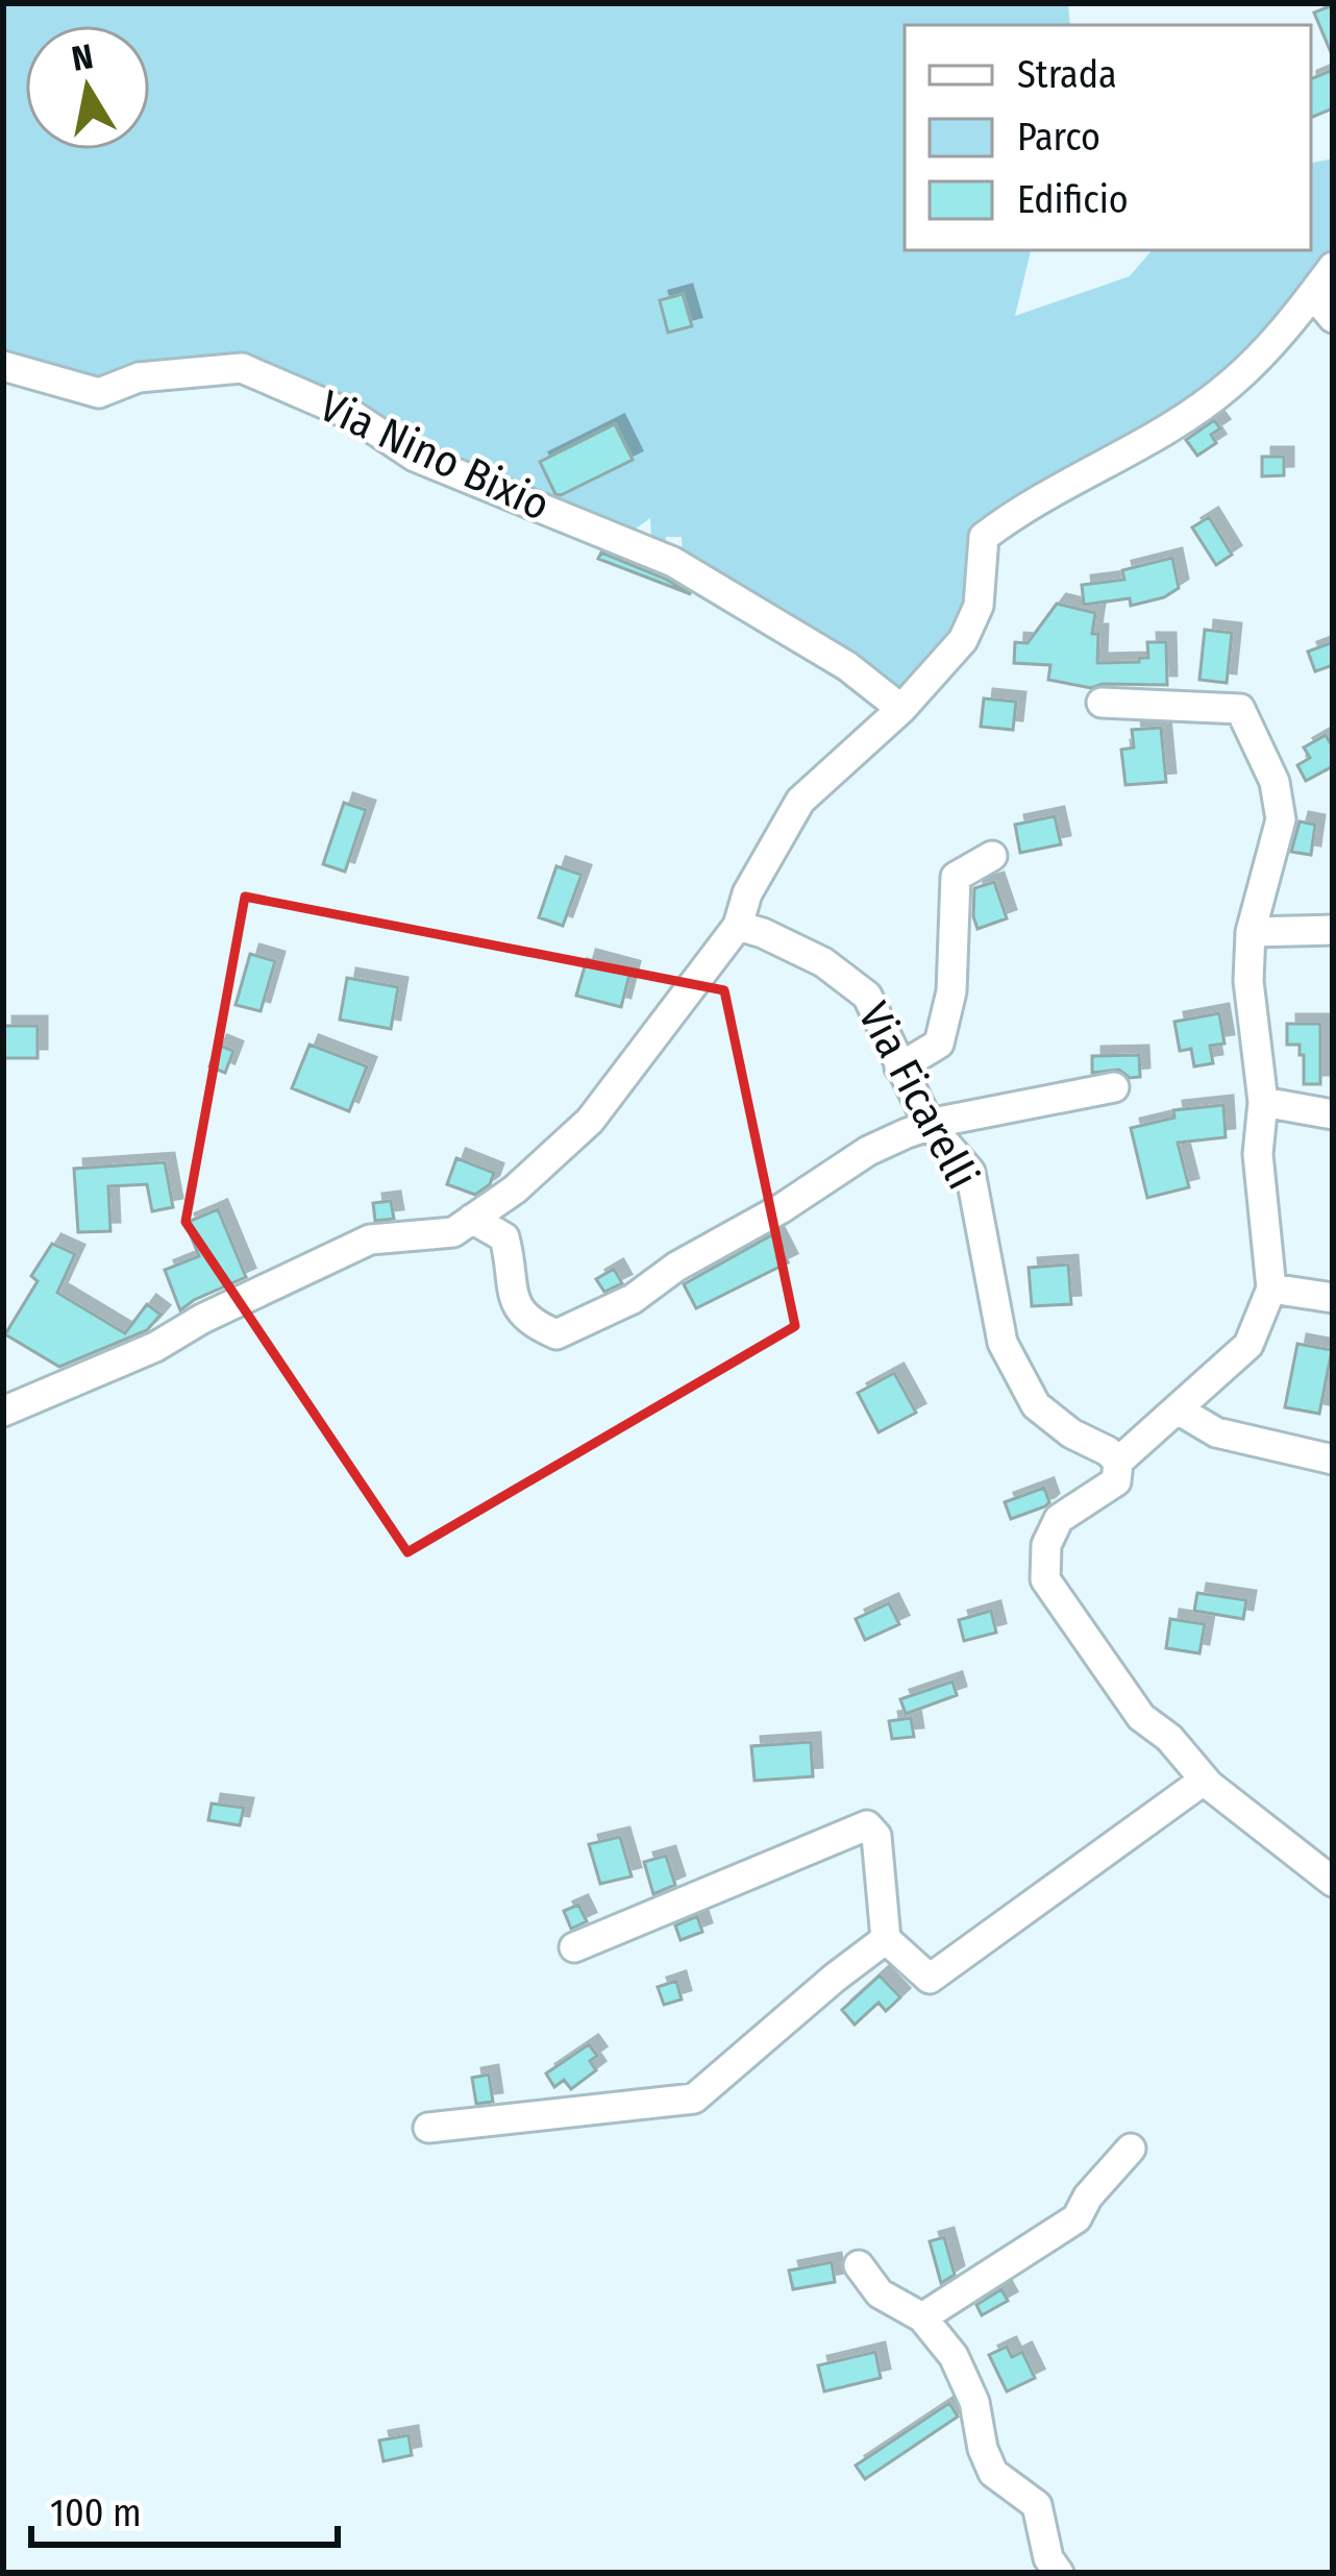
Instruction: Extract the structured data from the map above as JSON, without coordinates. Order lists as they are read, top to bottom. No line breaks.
{"streets":{"street":["Via Nino Bixio","Via Ficarelli"]},"legend":["Strada","Parco","Edificio"],"scale_bar":"100 m","north":"top"}
